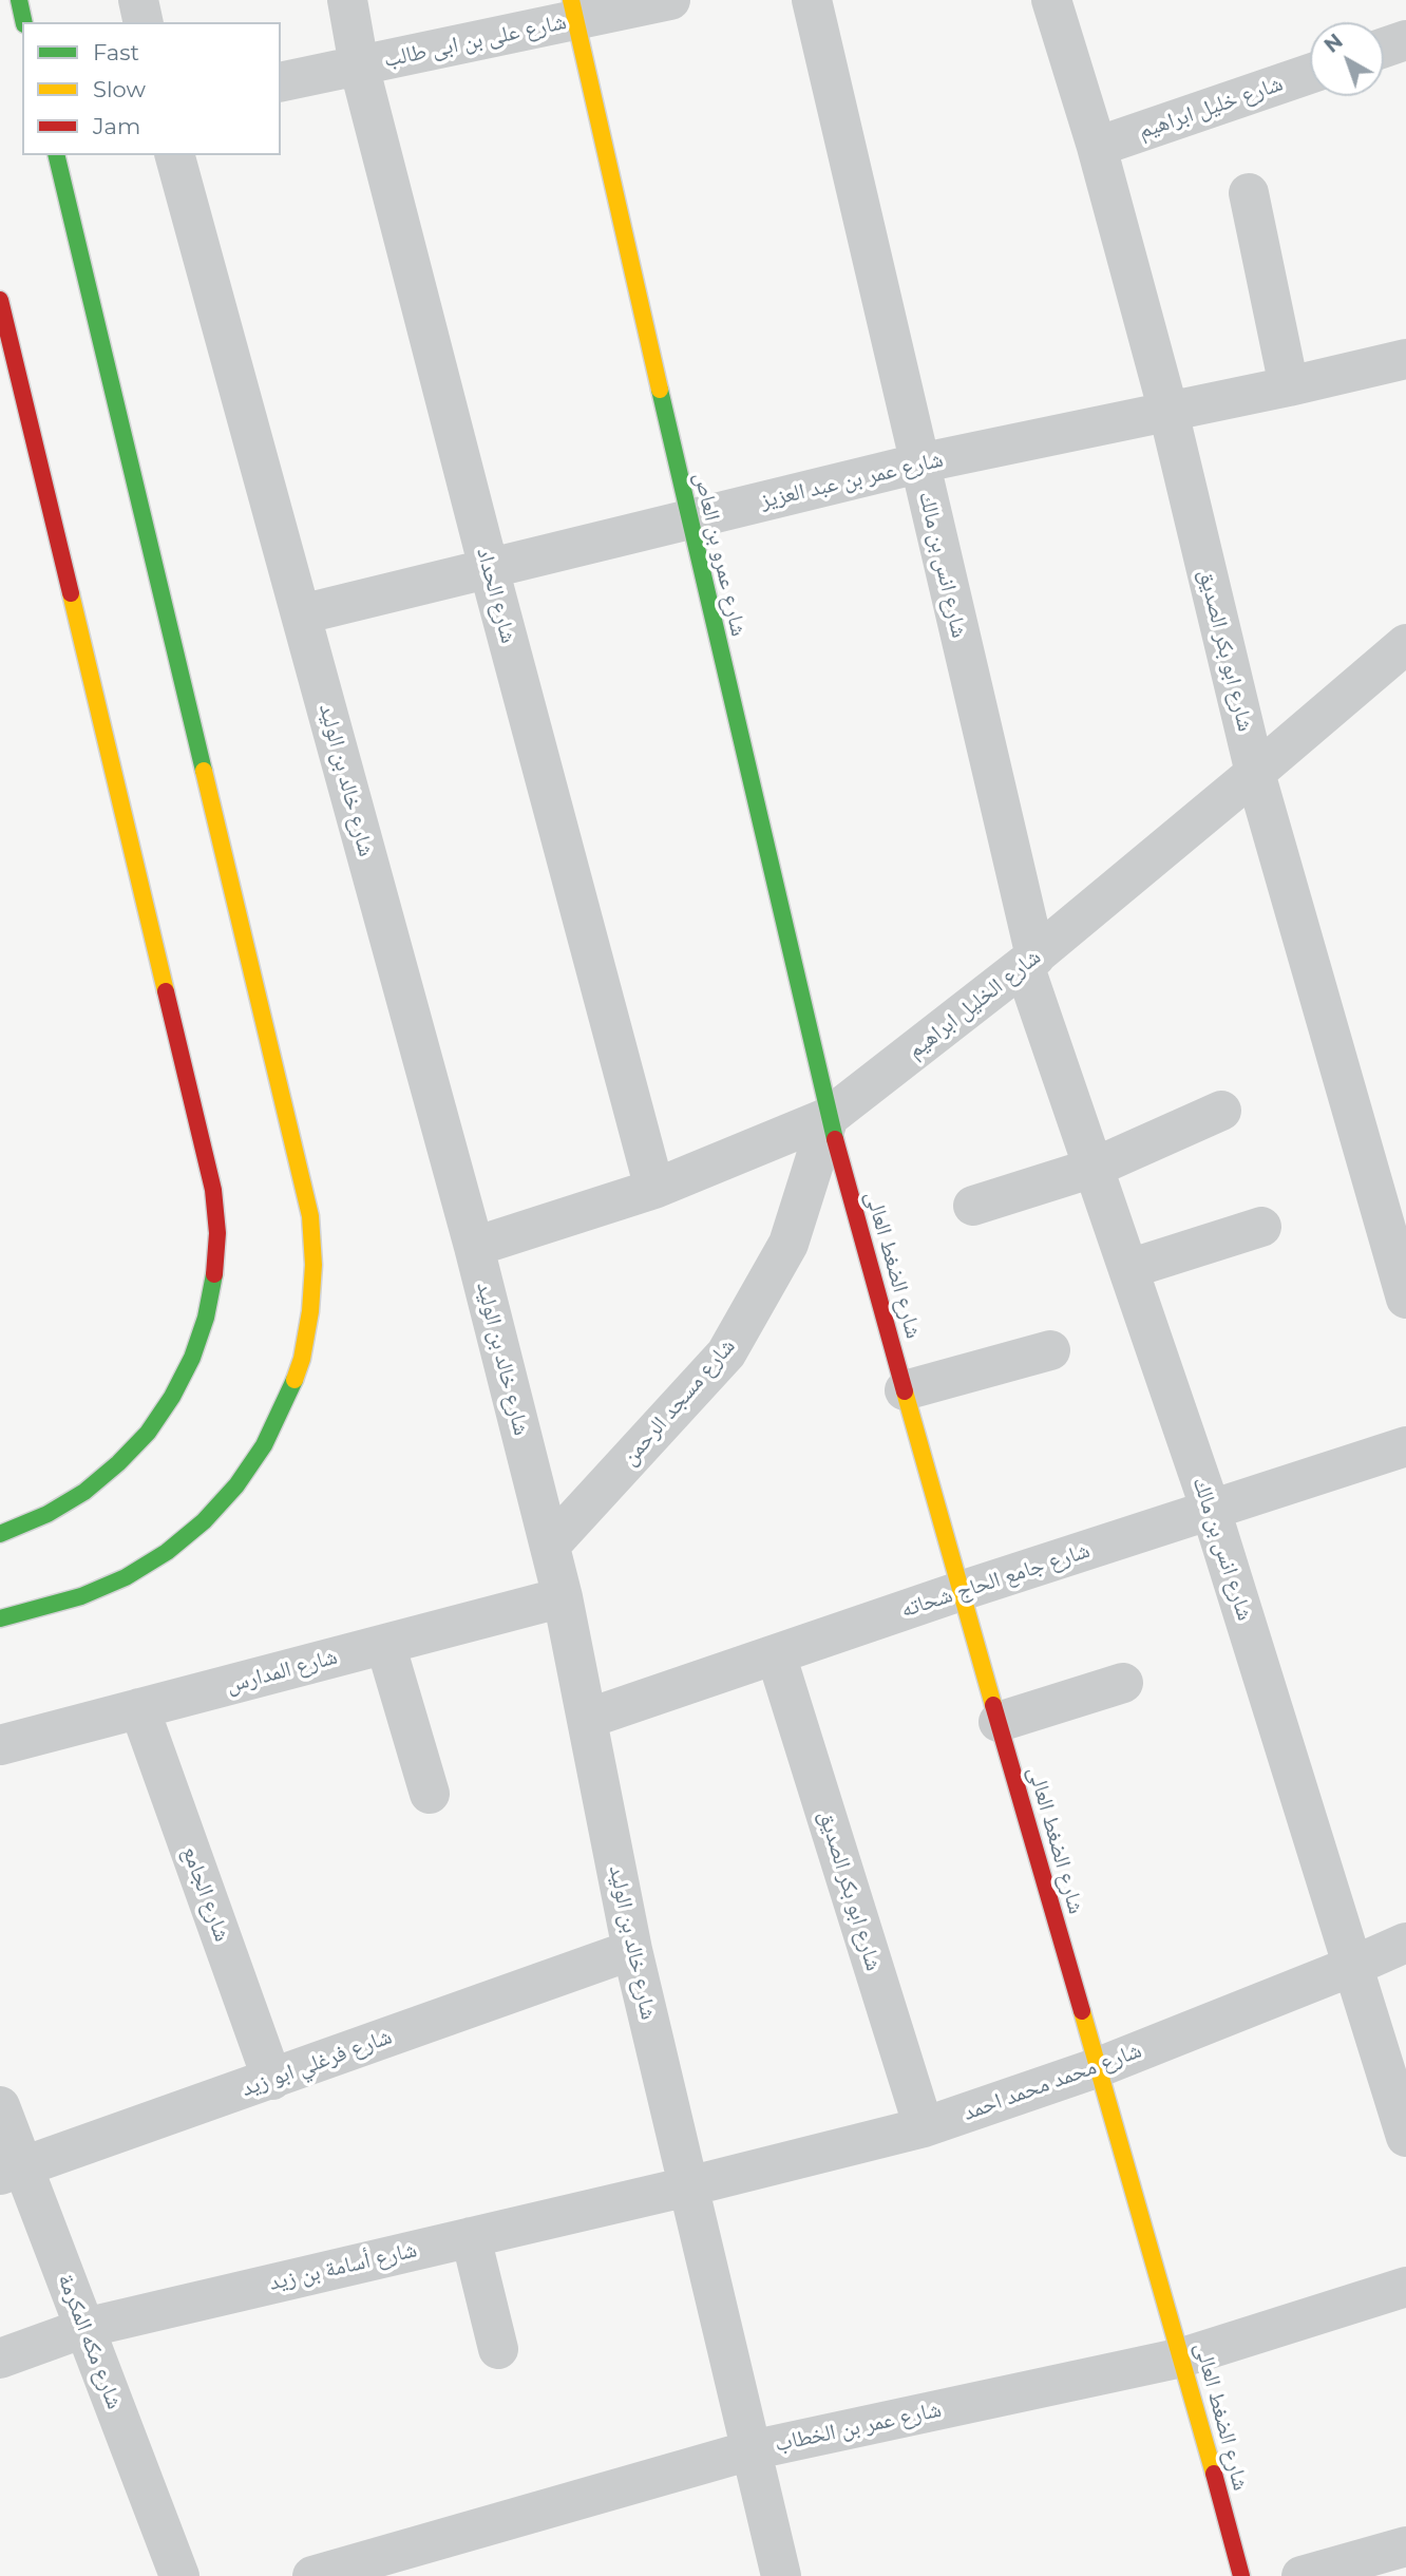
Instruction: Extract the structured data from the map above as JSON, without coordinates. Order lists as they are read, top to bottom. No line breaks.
{"streets":{"street":["شارع على بن ابى طالب","شارع خليل ابراهيم","شارع عمر بن عبد العزيز","شارع عمرو بن العاص","شارع انس بن مالك","شارع الحداد","شارع ابو بكر الصديق","شارع خالد بن الوليد","شارع الخليل ابراهيم","شارع الضغط العالى","شارع مسجد الرحمن","شارع جامع الحاج شحاته","شارع المدارس","شارع الجامع","شارع فرغلي ابو زيد","شارع محمد محمد احمد","شارع أسامة بن زيد","شارع مكه المكرمة","شارع عمر بن الخطاب"]},"crossings":[["شارع على بن ابى طالب","شارع عمرو بن العاص"],["شارع على بن ابى طالب","شارع الحداد"],["شارع خليل ابراهيم","شارع ابو بكر الصديق"],["شارع عمر بن عبد العزيز","شارع عمرو بن العاص"],["شارع عمر بن عبد العزيز","شارع انس بن مالك"],["شارع عمر بن عبد العزيز","شارع الحداد"],["شارع عمر بن عبد العزيز","شارع ابو بكر الصديق"],["شارع عمر بن عبد العزيز","شارع خالد بن الوليد"],["شارع عمرو بن العاص","شارع الخليل ابراهيم"],["شارع عمرو بن العاص","شارع الضغط العالى"],["شارع عمرو بن العاص","شارع مسجد الرحمن"],["شارع انس بن مالك","شارع الخليل ابراهيم"],["شارع انس بن مالك","شارع جامع الحاج شحاته"],["شارع انس بن مالك","شارع محمد محمد احمد"],["شارع الحداد","شارع الخليل ابراهيم"],["شارع ابو بكر الصديق","شارع الخليل ابراهيم"],["شارع ابو بكر الصديق","شارع جامع الحاج شحاته"],["شارع ابو بكر الصديق","شارع محمد محمد احمد"],["شارع خالد بن الوليد","شارع الخليل ابراهيم"],["شارع خالد بن الوليد","شارع مسجد الرحمن"],["شارع خالد بن الوليد","شارع جامع الحاج شحاته"],["شارع خالد بن الوليد","شارع المدارس"],["شارع خالد بن الوليد","شارع فرغلي ابو زيد"],["شارع خالد بن الوليد","شارع محمد محمد احمد"],["شارع خالد بن الوليد","شارع أسامة بن زيد"],["شارع خالد بن الوليد","شارع عمر بن الخطاب"],["شارع الخليل ابراهيم","شارع الضغط العالى"],["شارع الخليل ابراهيم","شارع مسجد الرحمن"],["شارع الضغط العالى","شارع مسجد الرحمن"],["شارع الضغط العالى","شارع جامع الحاج شحاته"],["شارع الضغط العالى","شارع محمد محمد احمد"],["شارع الضغط العالى","شارع عمر بن الخطاب"],["شارع المدارس","شارع الجامع"],["شارع الجامع","شارع فرغلي ابو زيد"],["شارع فرغلي ابو زيد","شارع مكه المكرمة"],["شارع محمد محمد احمد","شارع أسامة بن زيد"],["شارع أسامة بن زيد","شارع مكه المكرمة"]],"legend":["Fast","Slow","Jam"],"north":"top left"}
